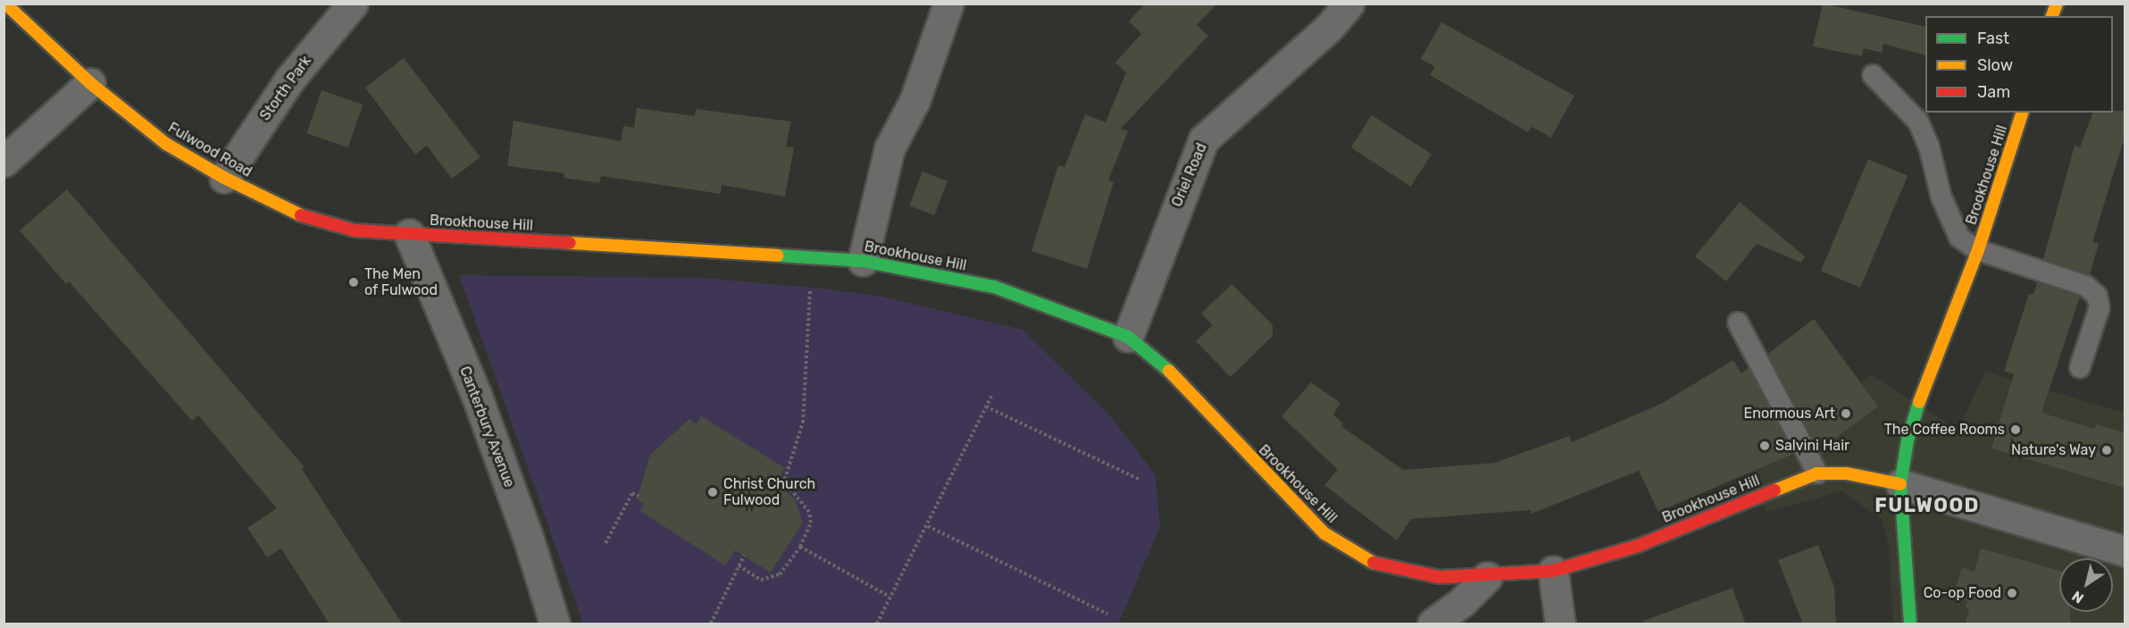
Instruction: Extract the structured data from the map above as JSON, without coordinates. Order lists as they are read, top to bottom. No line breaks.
{"streets":{"street":["Storth Park","Fulwood Road","Oriel Road","Brookhouse Hill","Canterbury Avenue"]},"crossings":[["Storth Park","Fulwood Road"],["Fulwood Road","Brookhouse Hill"],["Fulwood Road","Canterbury Avenue"],["Oriel Road","Brookhouse Hill"],["Brookhouse Hill","Canterbury Avenue"]],"districts":["FULWOOD"],"places":["The Men of Fulwood","Enormous Art","The Coffee Rooms","Salvini Hair","Nature's Way","Christ Church Fulwood","Co-op Food"],"legend":["Fast","Slow","Jam"],"north":"bottom left"}
